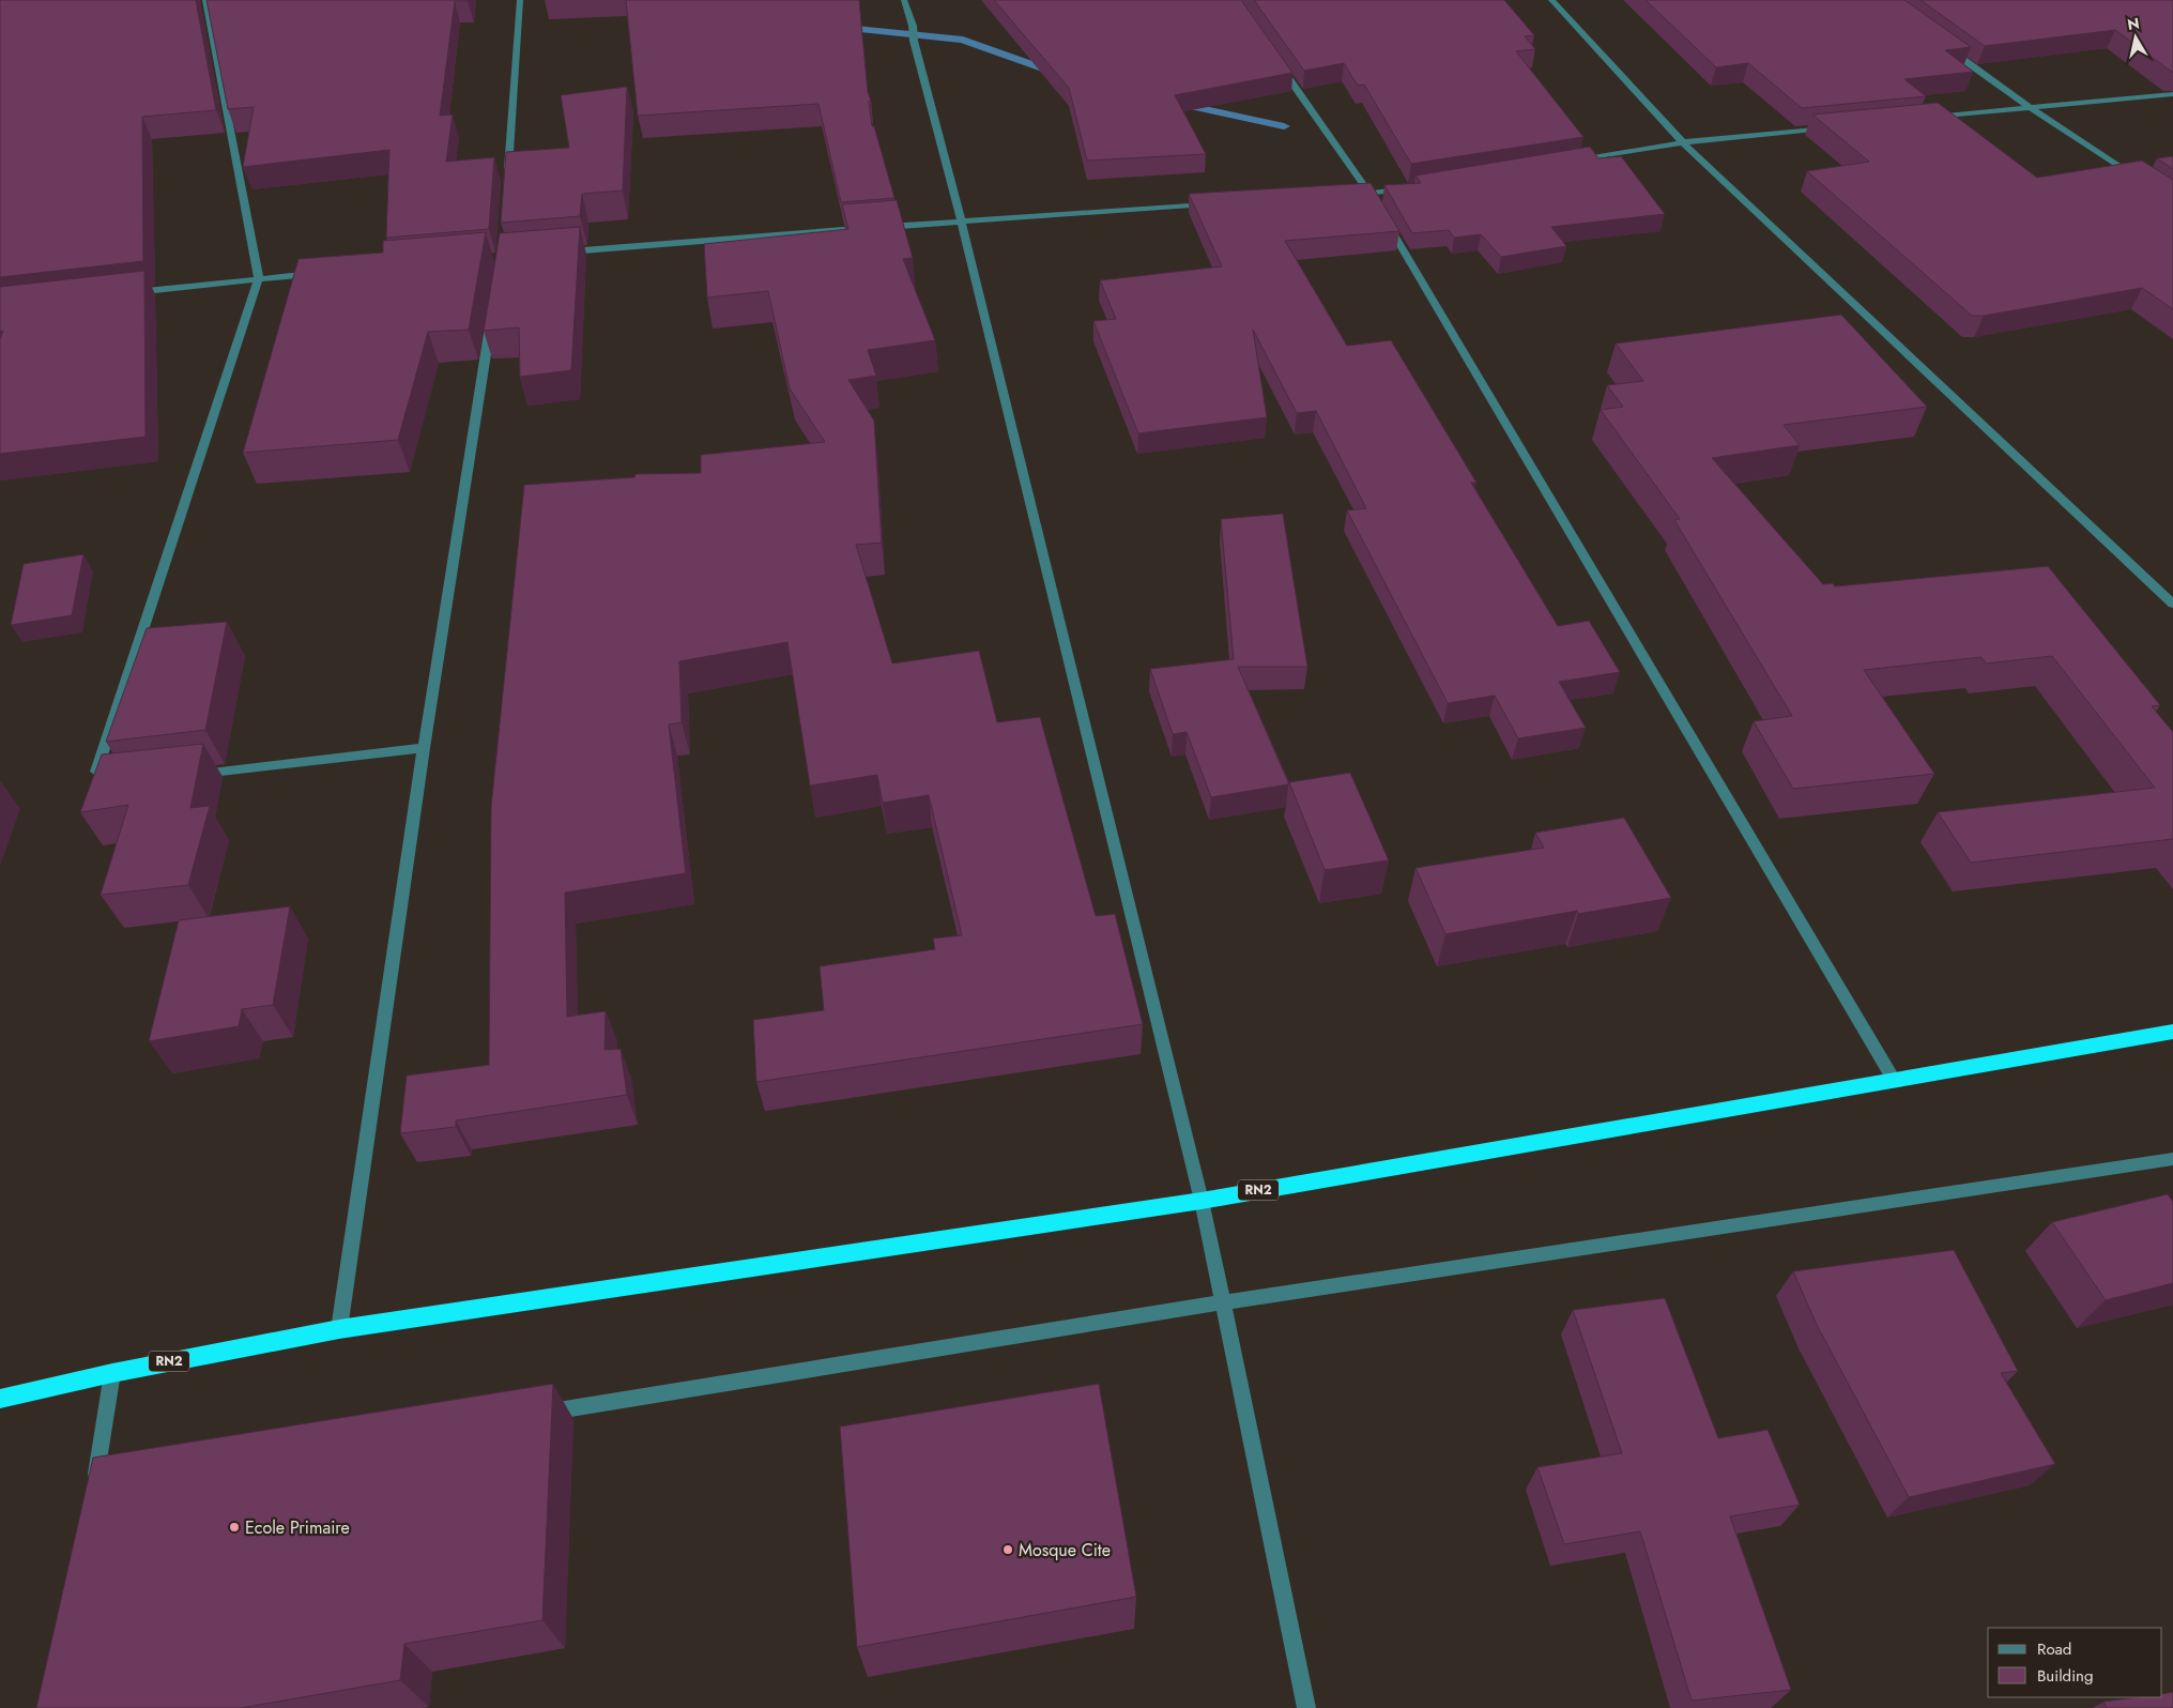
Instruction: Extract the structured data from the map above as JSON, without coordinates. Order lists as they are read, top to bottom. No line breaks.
{"streets":{"highway":["RN2"]},"places":["Ecole Primaire","Mosque Cite"],"legend":["Road","Building"],"north":"top"}
